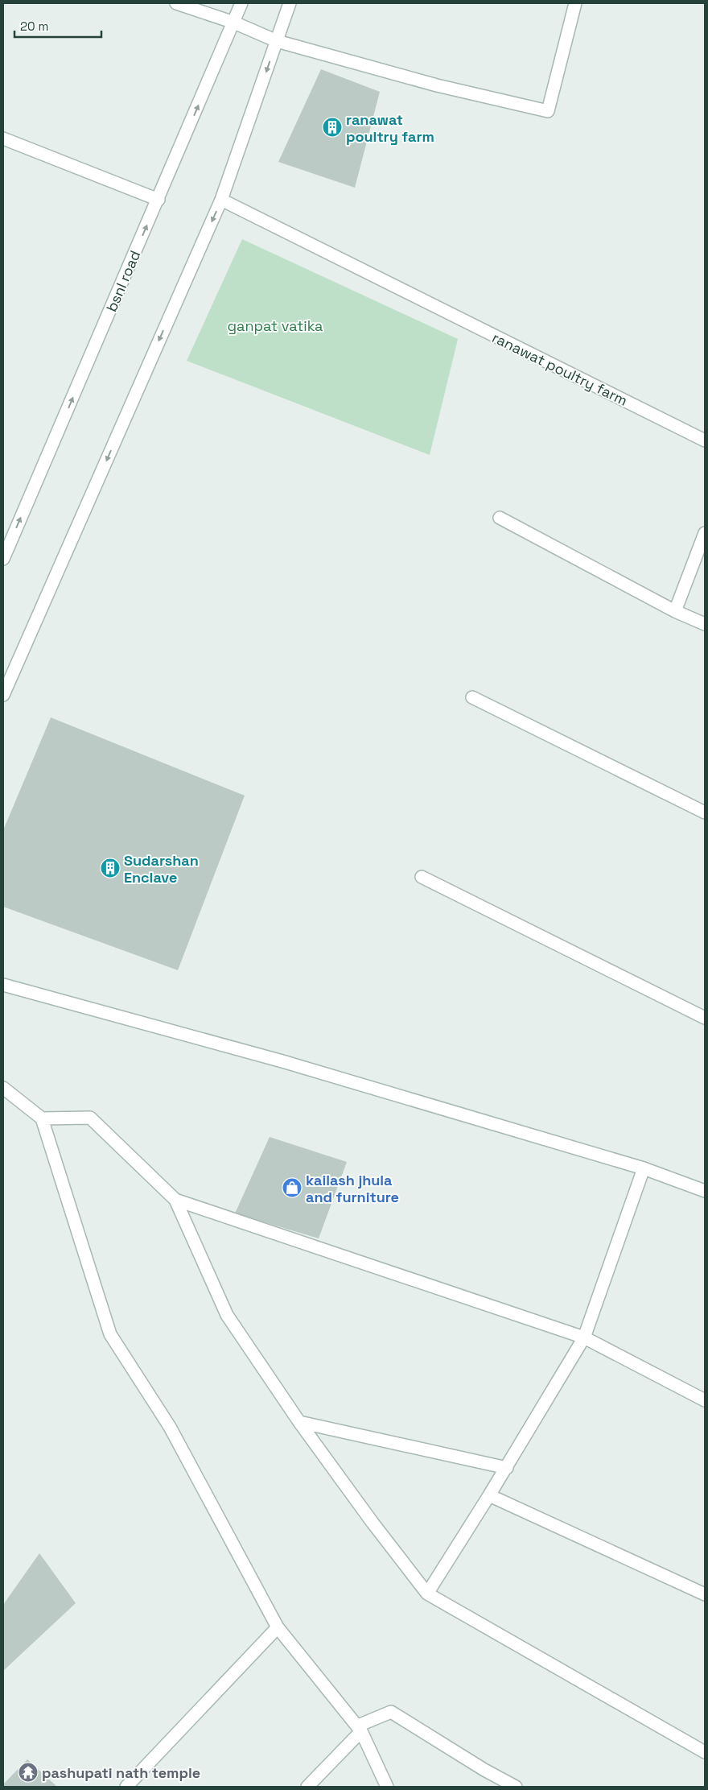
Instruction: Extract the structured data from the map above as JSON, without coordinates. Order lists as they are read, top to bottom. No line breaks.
{"streets":{"street":["bsnl road","ranawat poultry farm"]},"parks":["ganpat vatika"],"places":{"building":["ranawat poultry farm","Sudarshan Enclave"],"shop":["kailash jhula and furniture"],"temple":["pashupati nath temple"]},"scale_bar":"20 m"}
